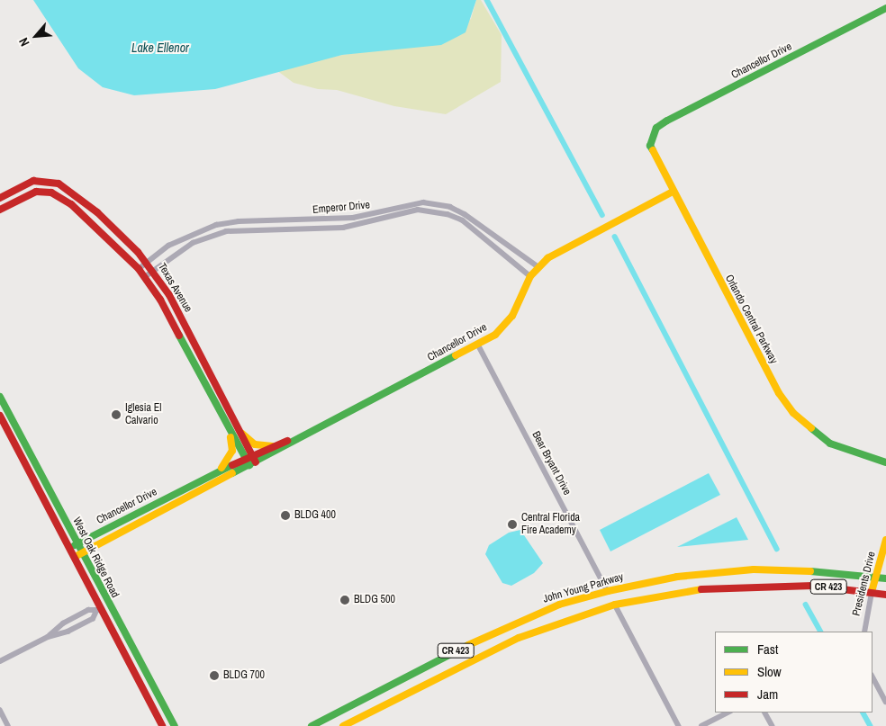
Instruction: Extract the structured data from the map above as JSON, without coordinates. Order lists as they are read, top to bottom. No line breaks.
{"streets":{"main road":["Chancellor Drive","Texas Avenue","Orlando Central Parkway","West Oak Ridge Road","Presidents Drive","CR 423","John Young Parkway"],"street":["Emperor Drive","Bear Bryant Drive"]},"crossings":[["Chancellor Drive","Emperor Drive"],["Chancellor Drive","Texas Avenue"],["Chancellor Drive","Orlando Central Parkway"],["Chancellor Drive","Bear Bryant Drive"],["Chancellor Drive","West Oak Ridge Road"],["Emperor Drive","Texas Avenue"],["Bear Bryant Drive","John Young Parkway"],["Presidents Drive","CR 423"],["Presidents Drive","John Young Parkway"]],"water":["Lake Ellenor"],"places":["Iglesia El Calvario","BLDG 400","Central Florida Fire Academy","BLDG 500","BLDG 700"],"legend":["Fast","Slow","Jam"],"north":"bottom left"}
